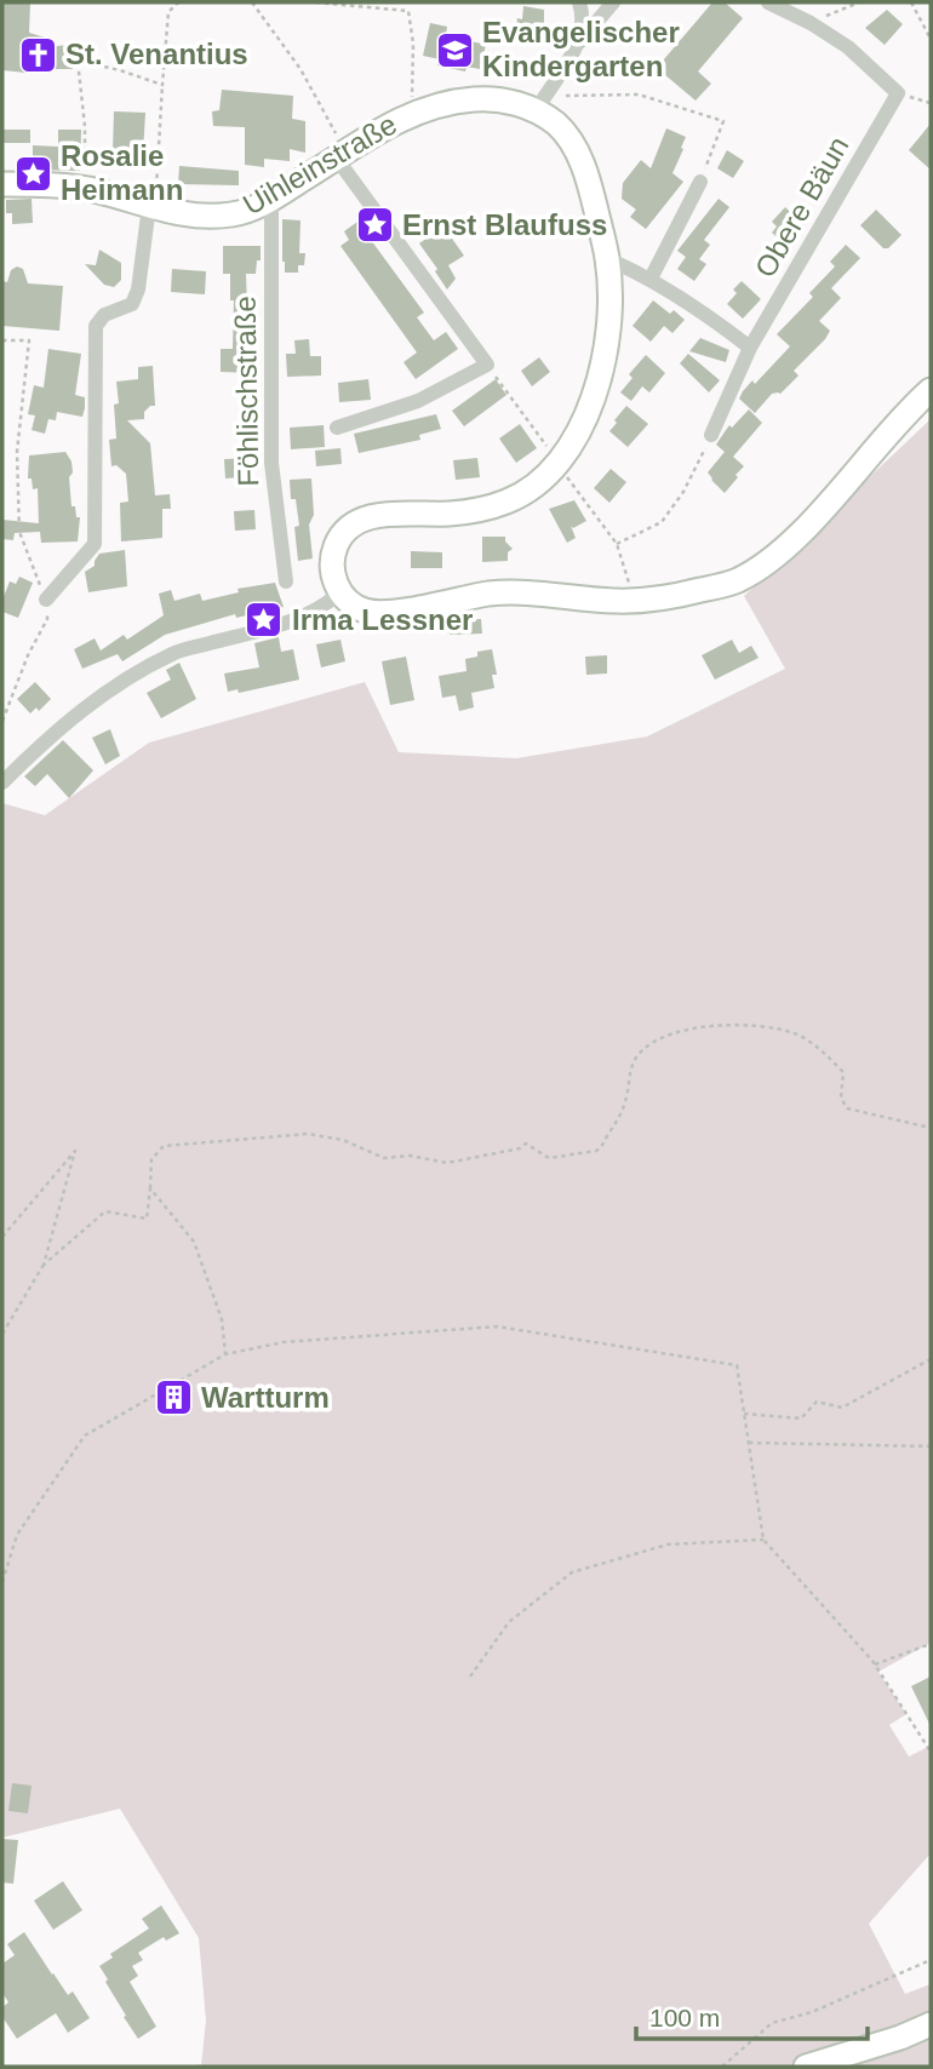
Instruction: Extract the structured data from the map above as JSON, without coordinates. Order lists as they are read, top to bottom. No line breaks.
{"streets":{"main road":["Uihleinstraße"],"street":["Obere Bäun","Föhlischstraße"]},"crossings":[["Uihleinstraße","Föhlischstraße"]],"places":{"school or university":["Evangelischer Kindergarten"],"church":["St. Venantius"],"place":["Rosalie Heimann","Ernst Blaufuss","Irma Lessner"],"building":["Wartturm"]},"scale_bar":"100 m"}
